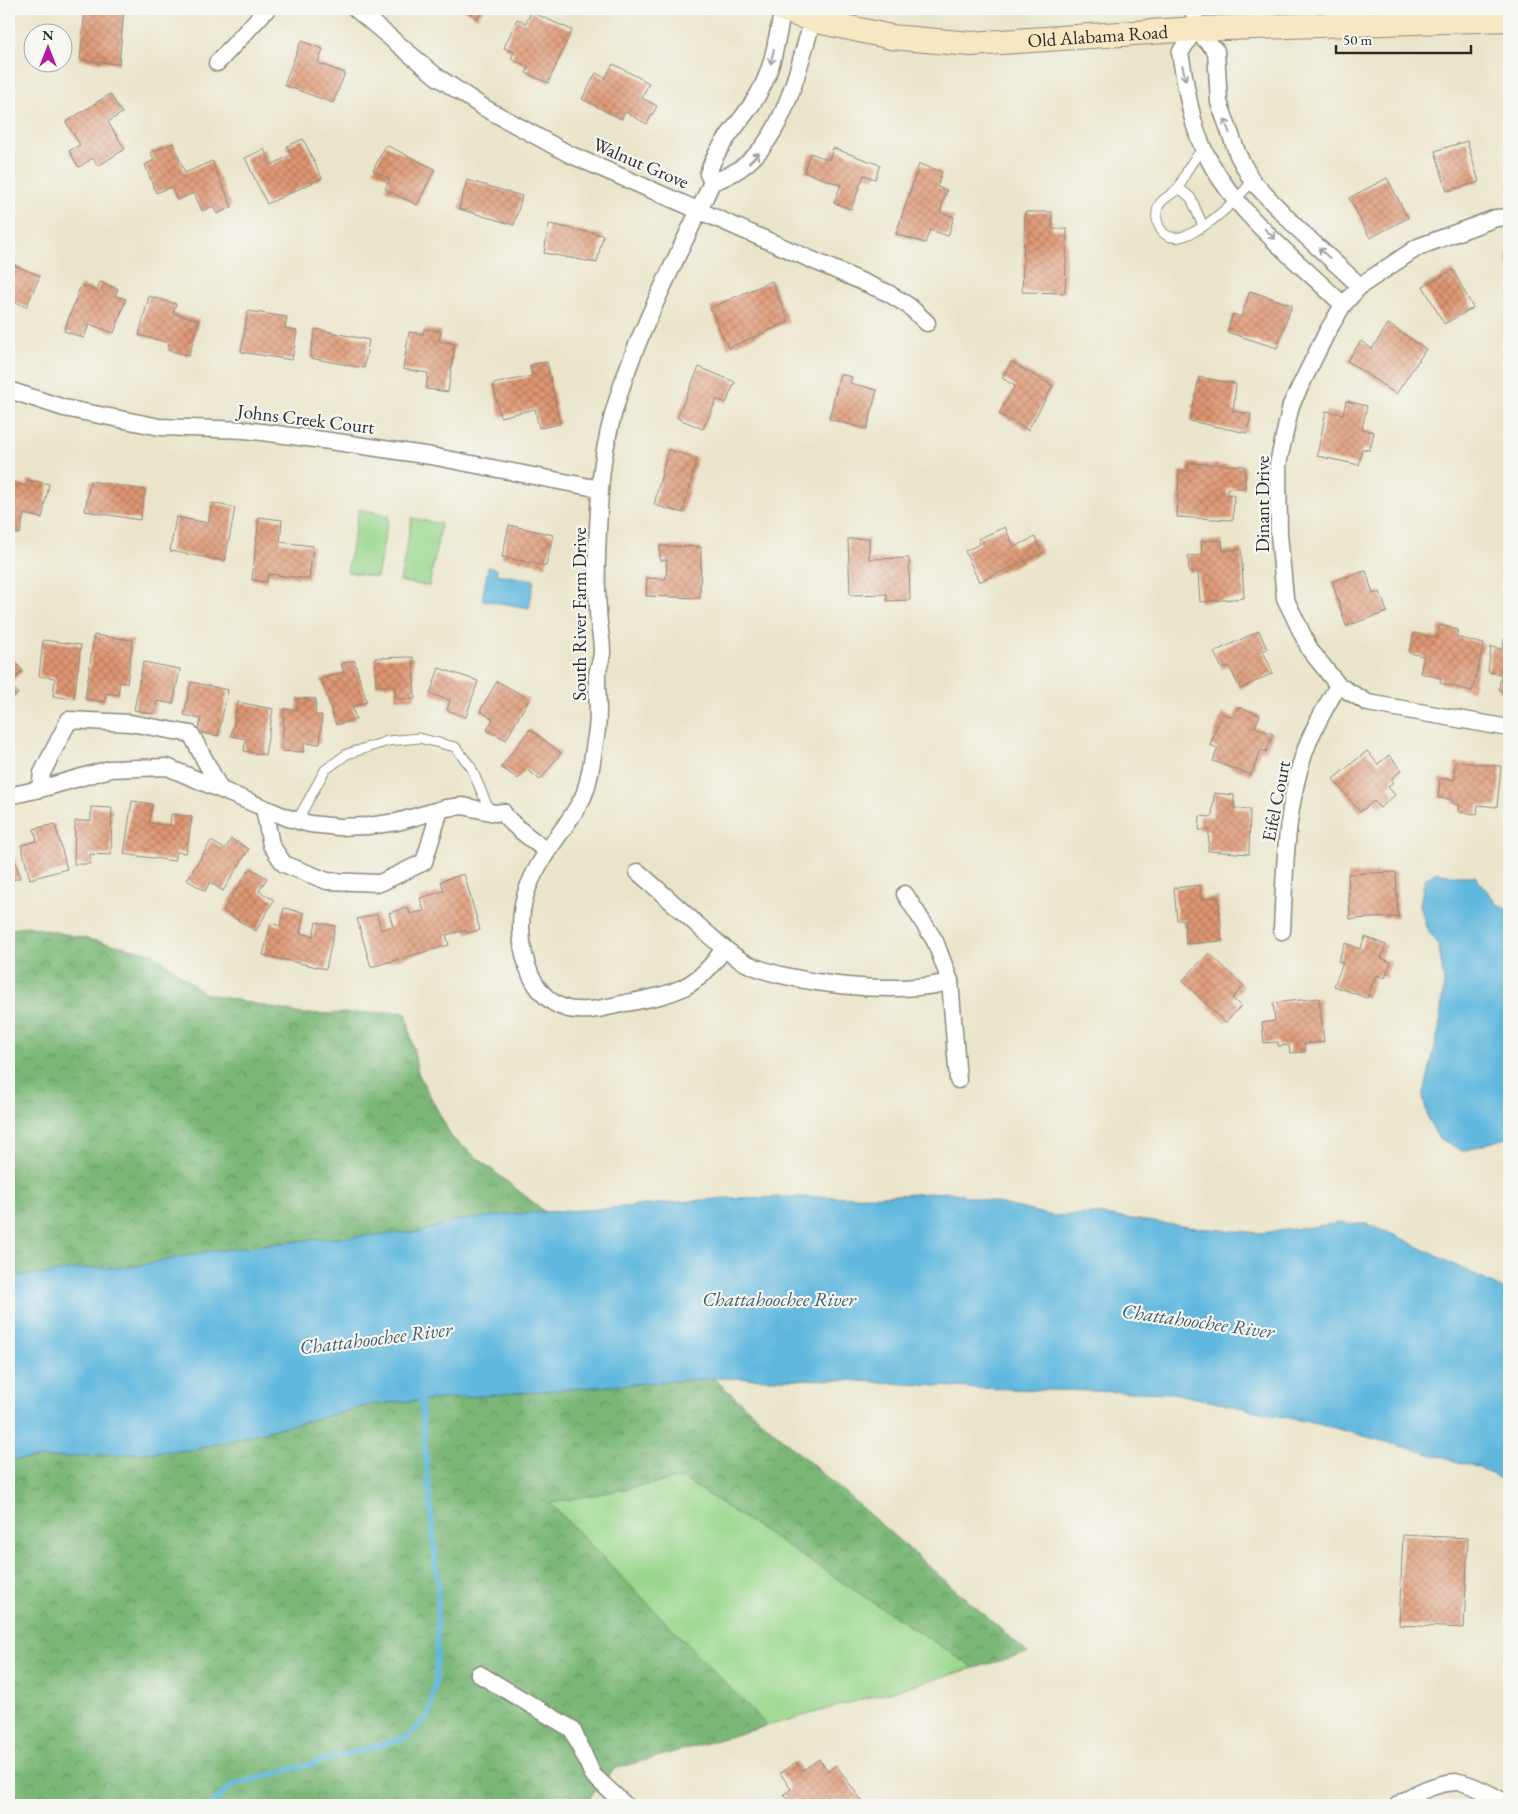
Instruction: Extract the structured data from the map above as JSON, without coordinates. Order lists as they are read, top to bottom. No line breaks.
{"streets":{"main road":["Old Alabama Road"],"street":["Walnut Grove","Johns Creek Court","Dinant Drive","South River Farm Drive","Eifel Court"]},"crossings":[["Old Alabama Road","South River Farm Drive"],["Walnut Grove","South River Farm Drive"],["Johns Creek Court","South River Farm Drive"],["Dinant Drive","Eifel Court"]],"water":["Chattahoochee River"],"scale_bar":"50 m","north":"top"}
